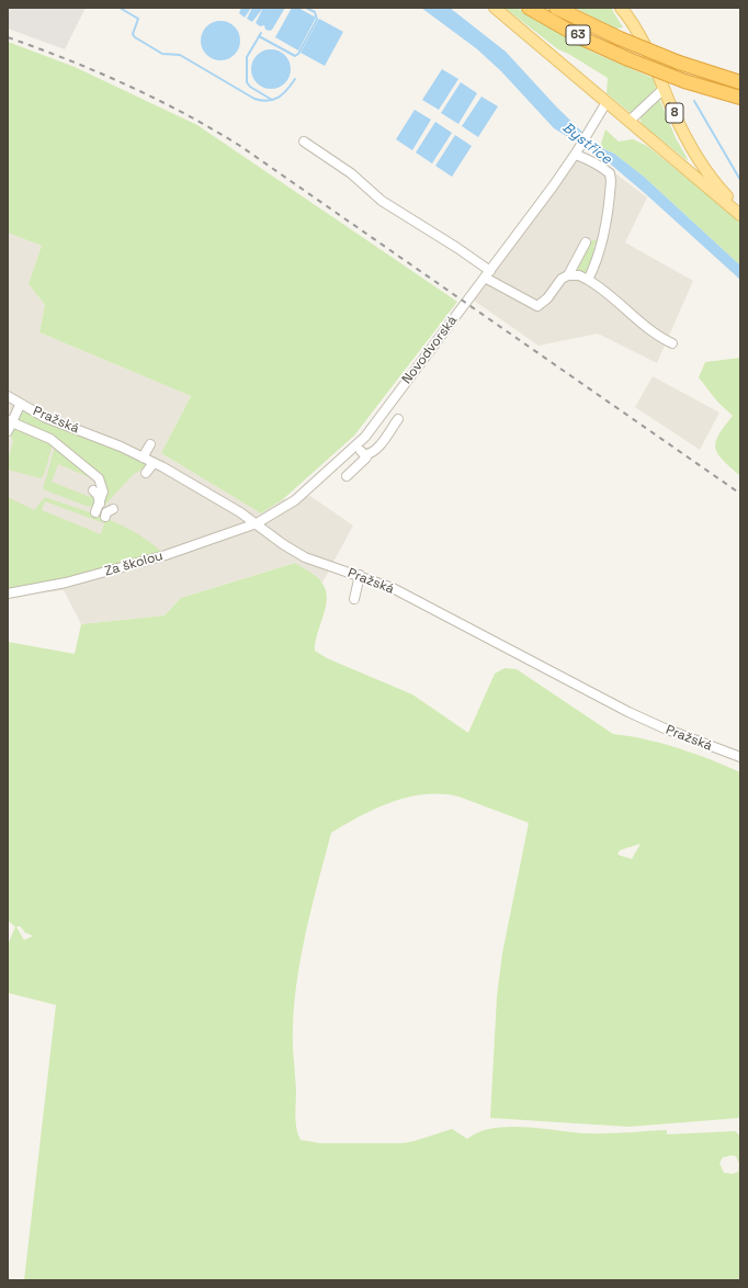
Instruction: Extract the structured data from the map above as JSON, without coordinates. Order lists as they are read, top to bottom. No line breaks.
{"streets":{"highway":["63"],"main road":["8"],"street":["Novodvorská","Pražská","Za školou"]},"crossings":[["Novodvorská","Pražská"],["Novodvorská","Za školou"],["Pražská","Za školou"]],"water":["Bystřice"]}
